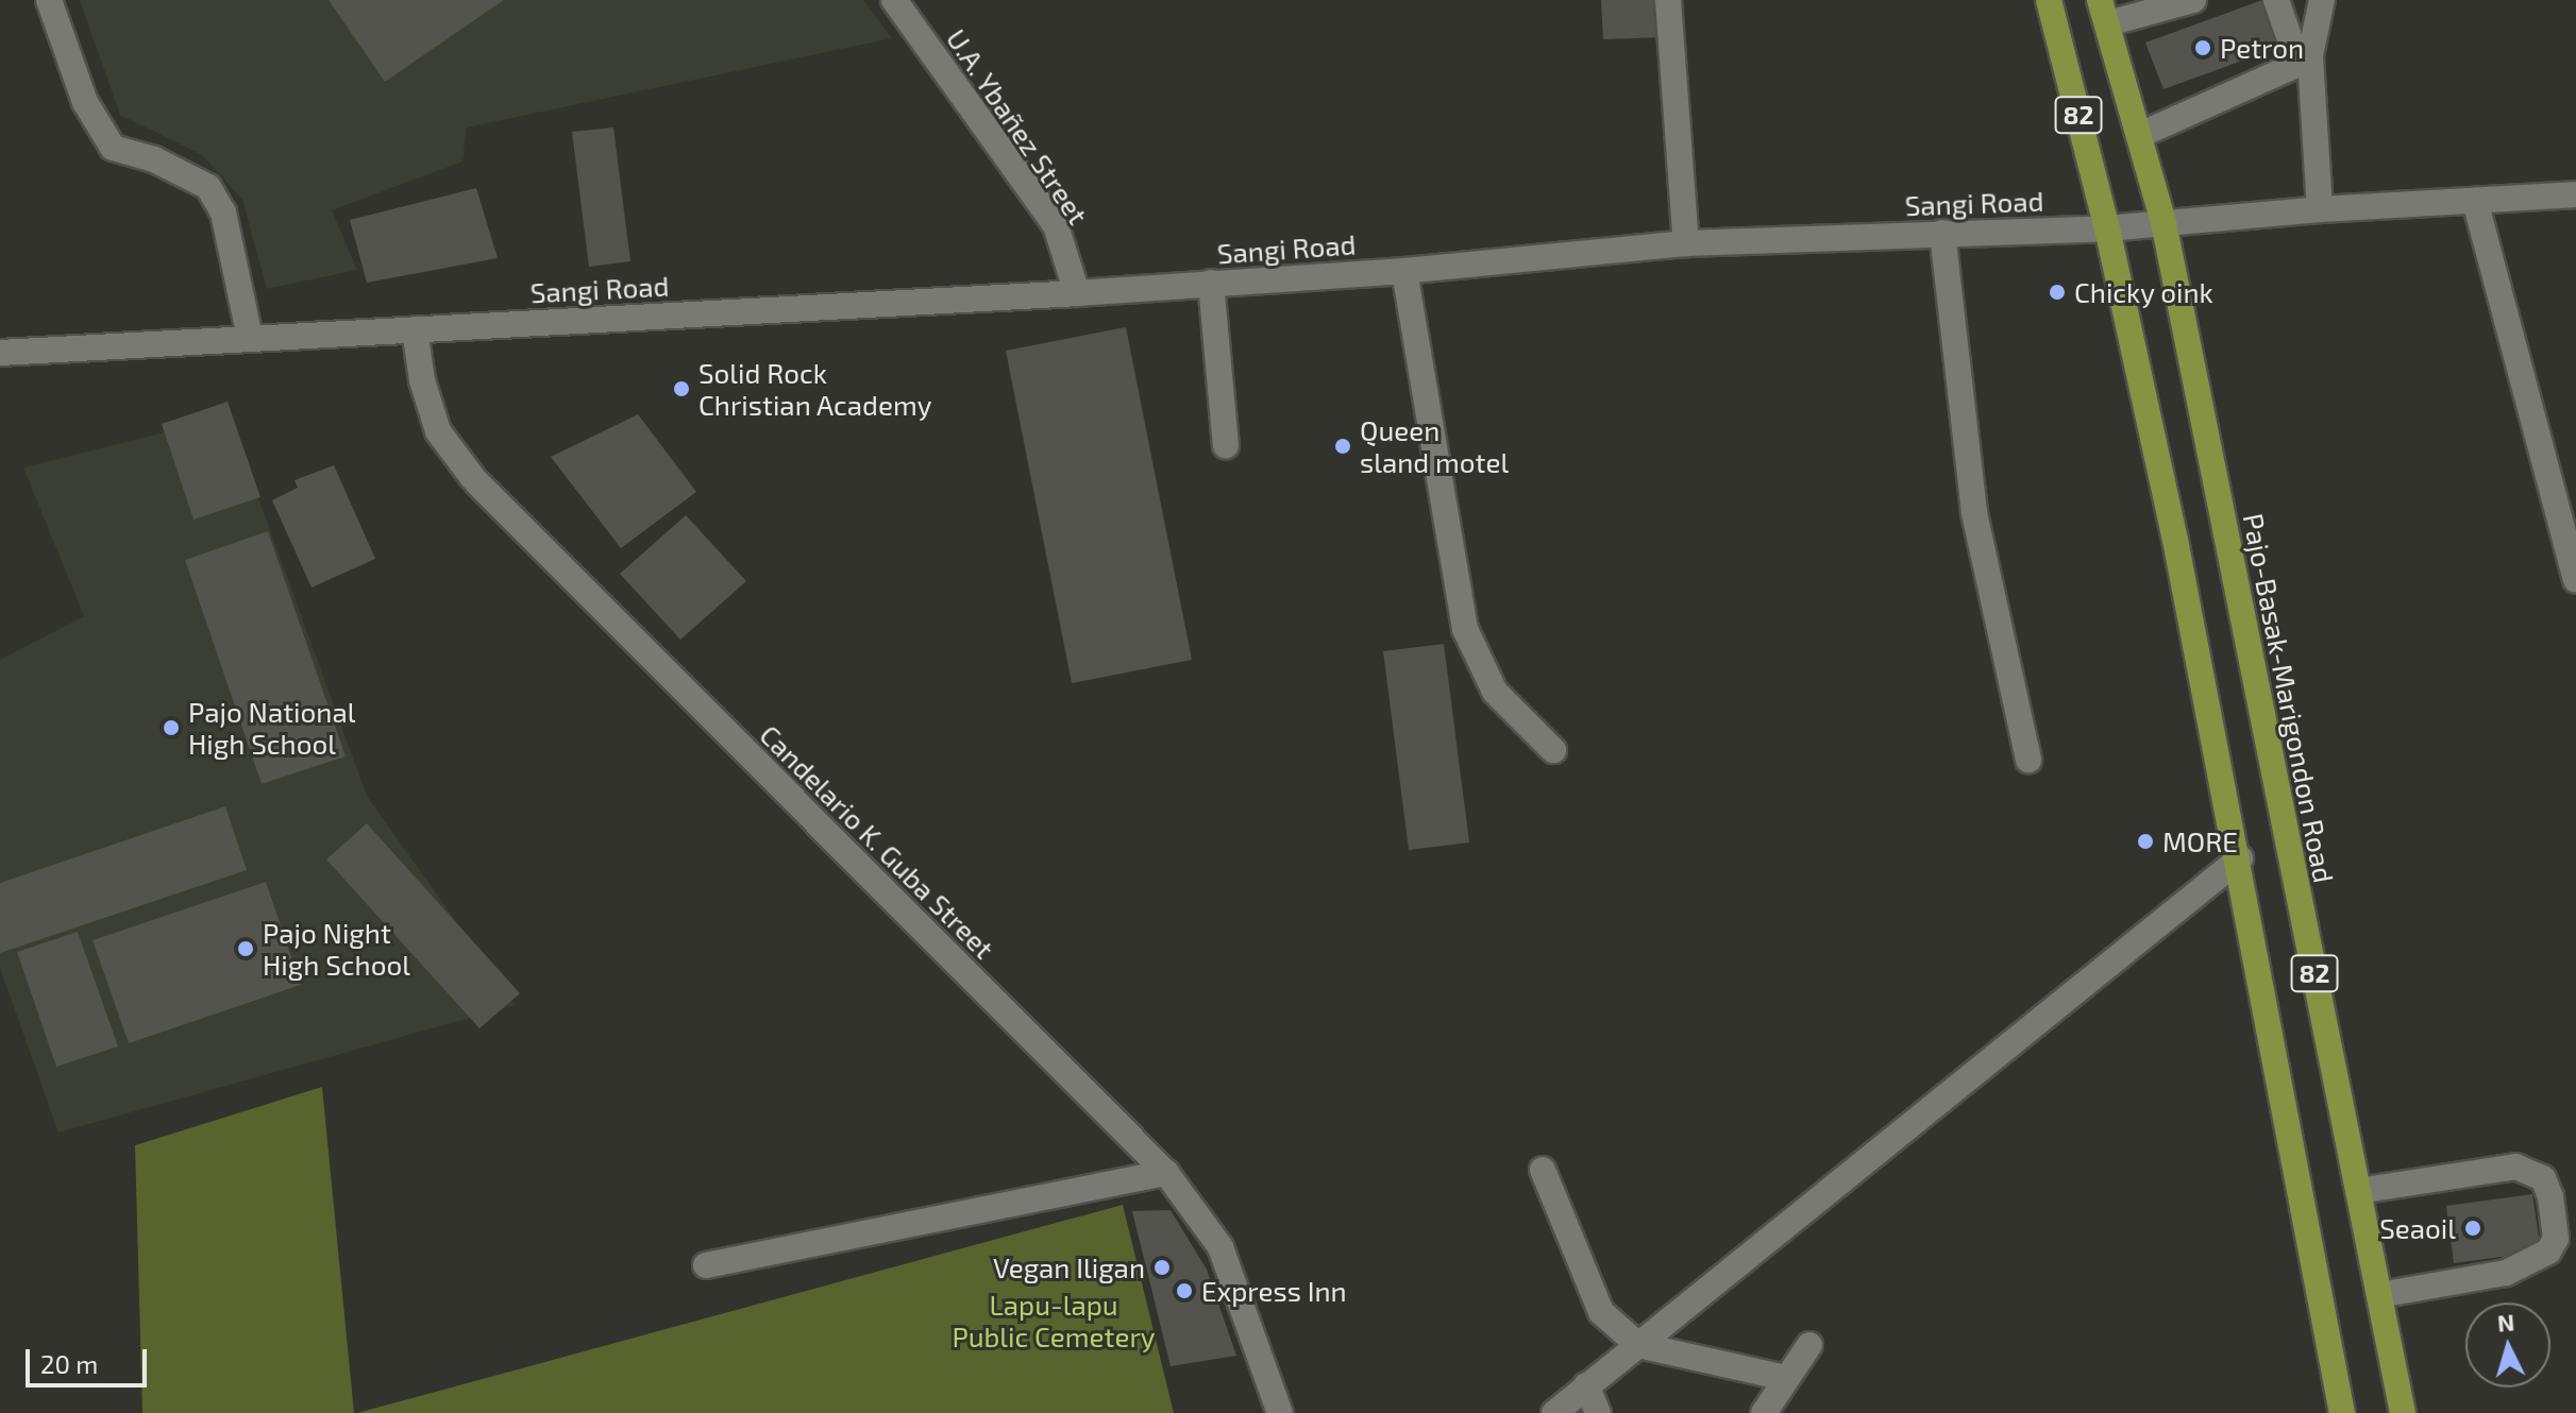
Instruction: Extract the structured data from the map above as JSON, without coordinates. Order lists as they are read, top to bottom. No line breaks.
{"streets":{"main road":["82","Pajo-Basak-Marigondon Road"],"street":["U.A. Ybañez Street","Sangi Road","Candelario K. Guba Street"]},"crossings":[["82","Sangi Road"],["U.A. Ybañez Street","Sangi Road"],["Sangi Road","Pajo-Basak-Marigondon Road"],["Sangi Road","Candelario K. Guba Street"]],"parks":["Lapu-lapu Public Cemetery"],"places":["Petron","Chicky oink","Solid Rock Christian Academy","Queen sland motel","Pajo National High School","MORE","Pajo Night High School","Seaoil","Vegan Iligan","Express Inn"],"scale_bar":"20 m","north":"top"}
